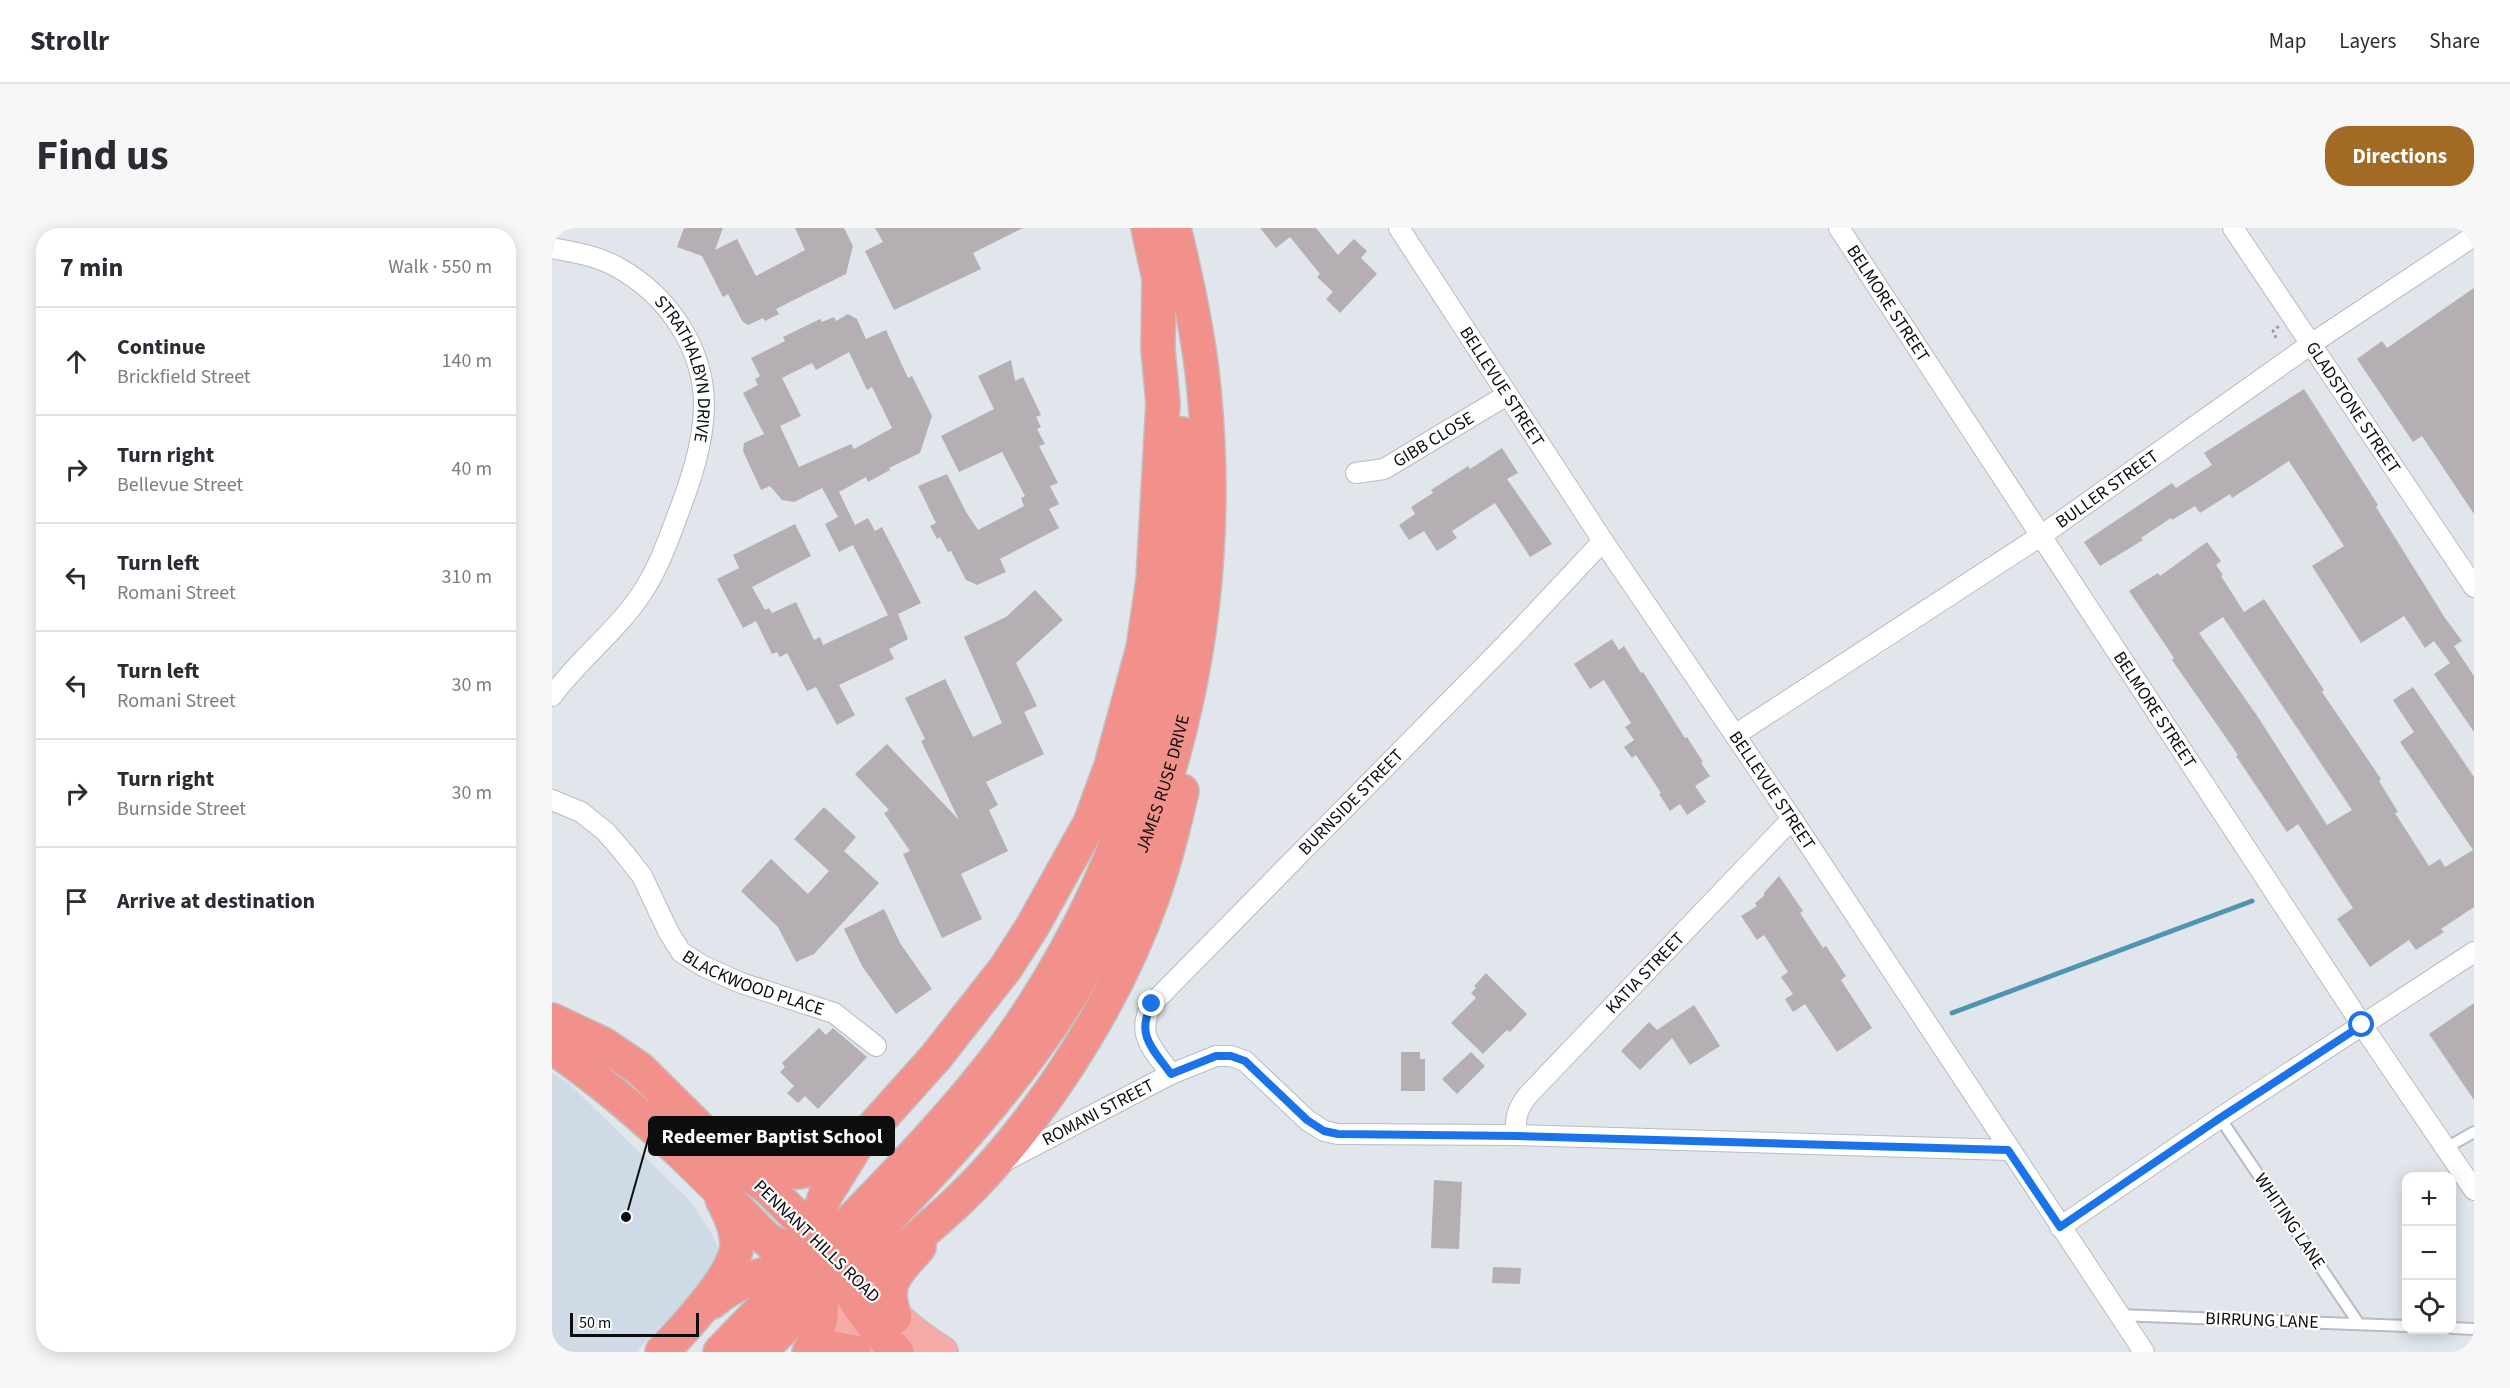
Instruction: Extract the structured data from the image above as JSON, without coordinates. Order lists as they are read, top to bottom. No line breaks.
{"streets":{"highway":["JAMES RUSE DRIVE","PENNANT HILLS ROAD"],"street":["BELMORE STREET","STRATHALBYN DRIVE","BELLEVUE STREET","GLADSTONE STREET","GIBB CLOSE","BULLER STREET","BURNSIDE STREET","KATIA STREET","BLACKWOOD PLACE","ROMANI STREET"],"lane":["WHITING LANE","BIRRUNG LANE"]},"crossings":[["BELMORE STREET","BULLER STREET"],["BELLEVUE STREET","GIBB CLOSE"],["BELLEVUE STREET","BULLER STREET"],["BELLEVUE STREET","BURNSIDE STREET"],["BELLEVUE STREET","KATIA STREET"],["BELLEVUE STREET","ROMANI STREET"],["BELLEVUE STREET","BIRRUNG LANE"],["GLADSTONE STREET","BULLER STREET"],["JAMES RUSE DRIVE","PENNANT HILLS ROAD"],["BURNSIDE STREET","ROMANI STREET"],["KATIA STREET","ROMANI STREET"],["WHITING LANE","BIRRUNG LANE"]],"places":["Redeemer Baptist School"],"scale_bar":"50 m","page":{"header":"Strollr","nav":["Map","Layers","Share"],"title":"Find us","buttons":"Directions","heading":["7 min","Walk · 550 m"],"list":[["Continue","Brickfield Street","140 m"],["Turn right","Bellevue Street","40 m"],["Turn left","Romani Street","310 m"],["Turn left","Romani Street","30 m"],["Turn right","Burnside Street","30 m"],"Arrive at destination"],"map_buttons":["+","−"],"scale":"50 m"}}
